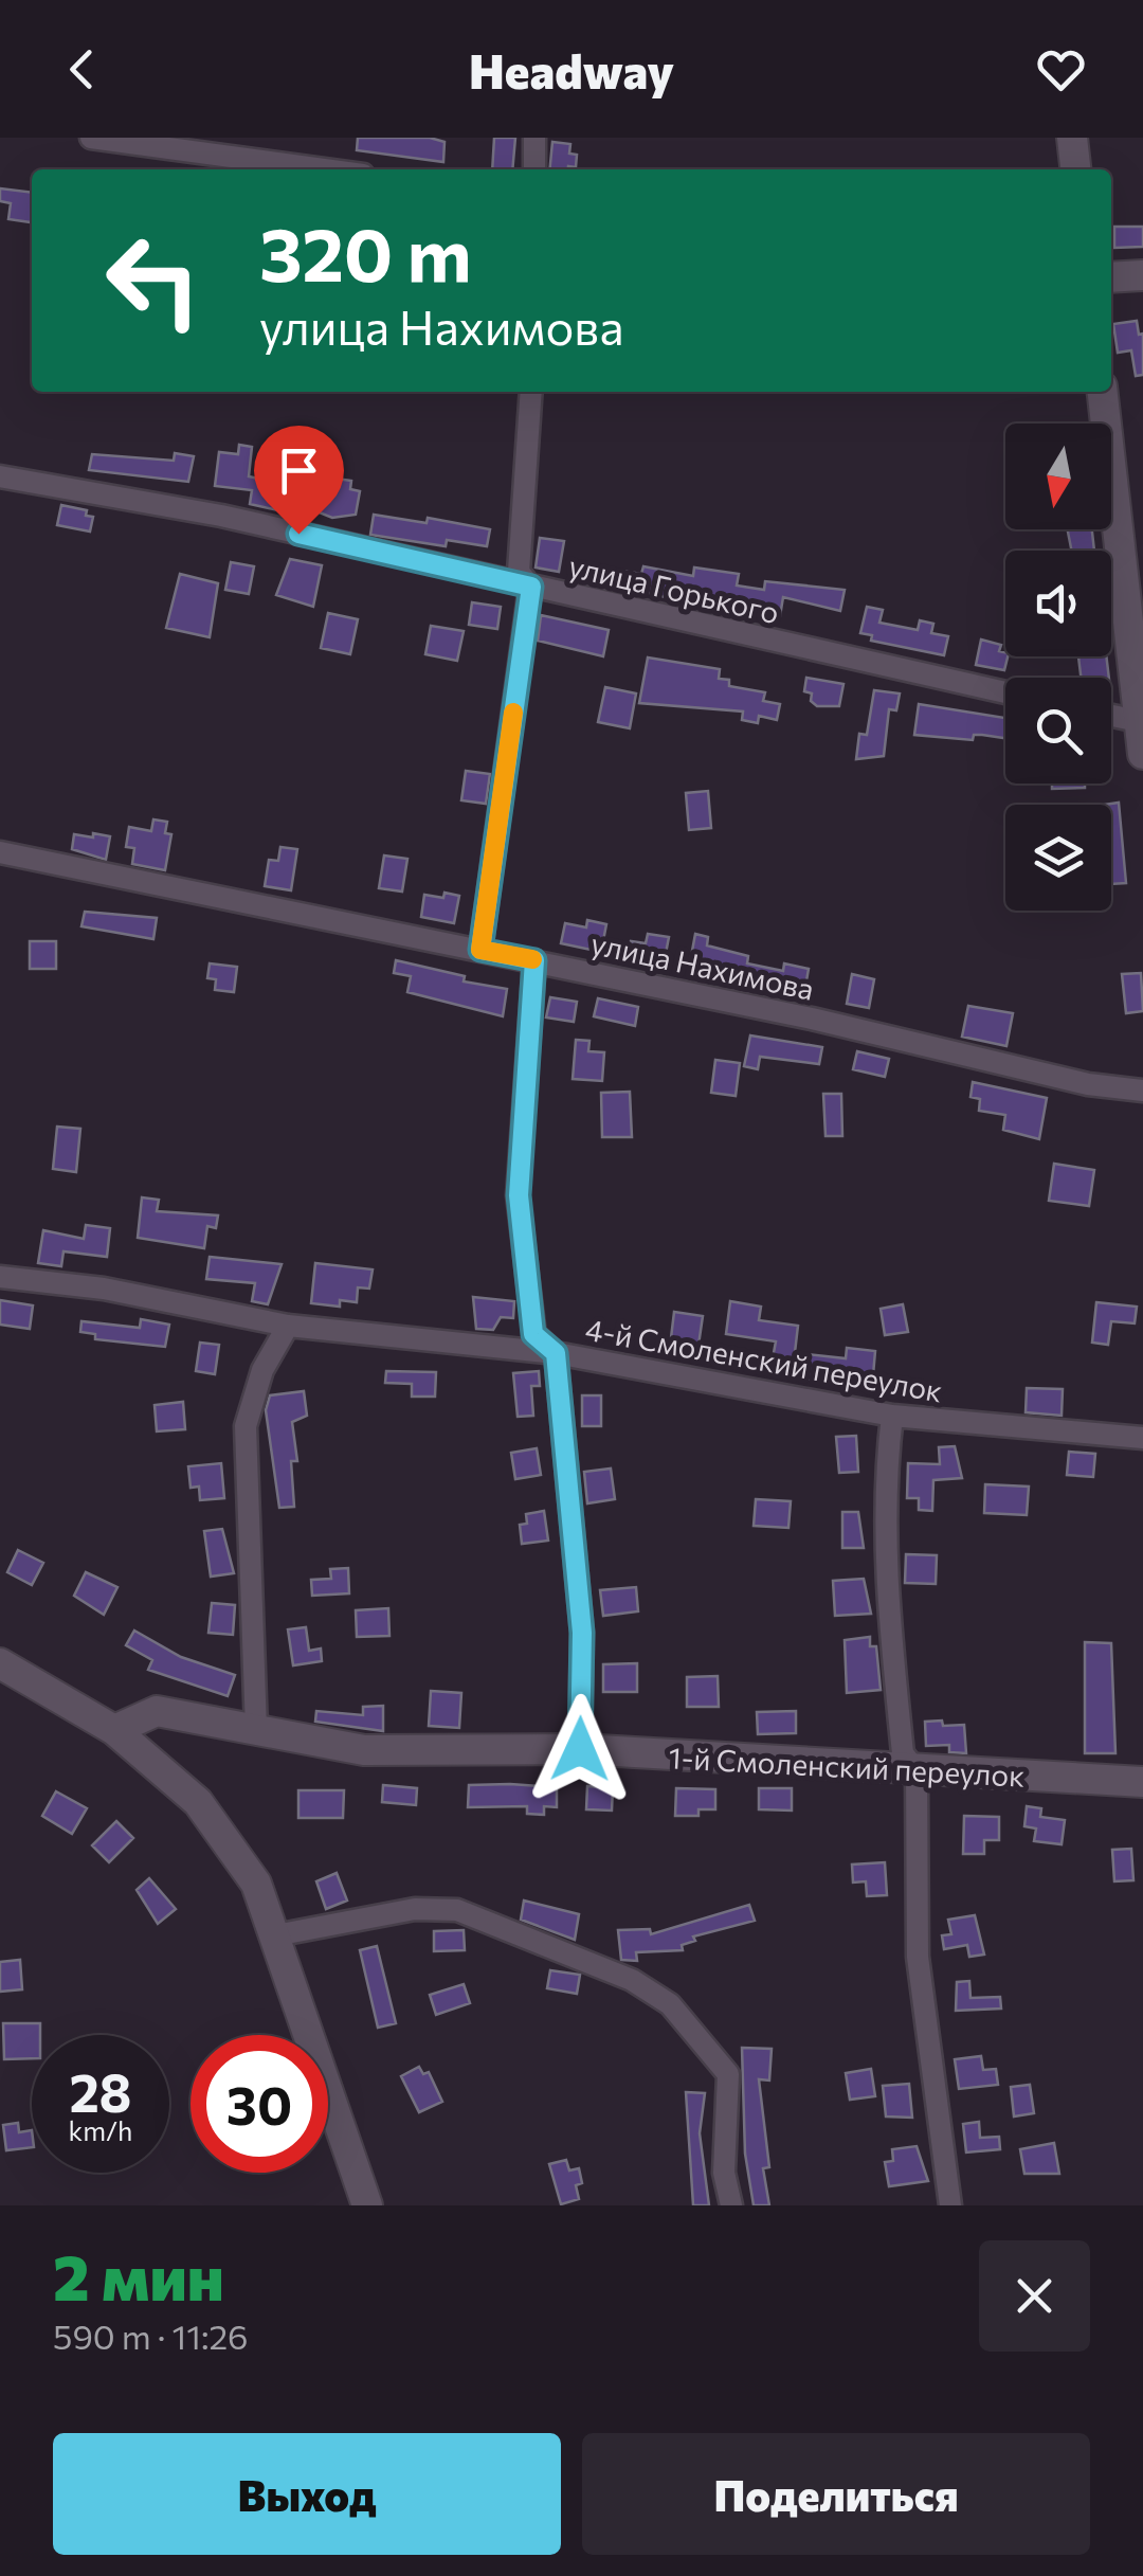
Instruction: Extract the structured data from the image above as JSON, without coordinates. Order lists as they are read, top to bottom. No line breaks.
{"streets":{"street":["улица Горького","улица Нахимова","4-й Смоленский переулок","1-й Смоленский переулок"]},"north":"bottom","page":{"header":"Headway","turn":["320 m","улица Нахимова"],"speed":"28 km/h","limit":"30","heading":["2 мин","590 m · 11:26"],"buttons":["Выход","Поделиться"]}}
